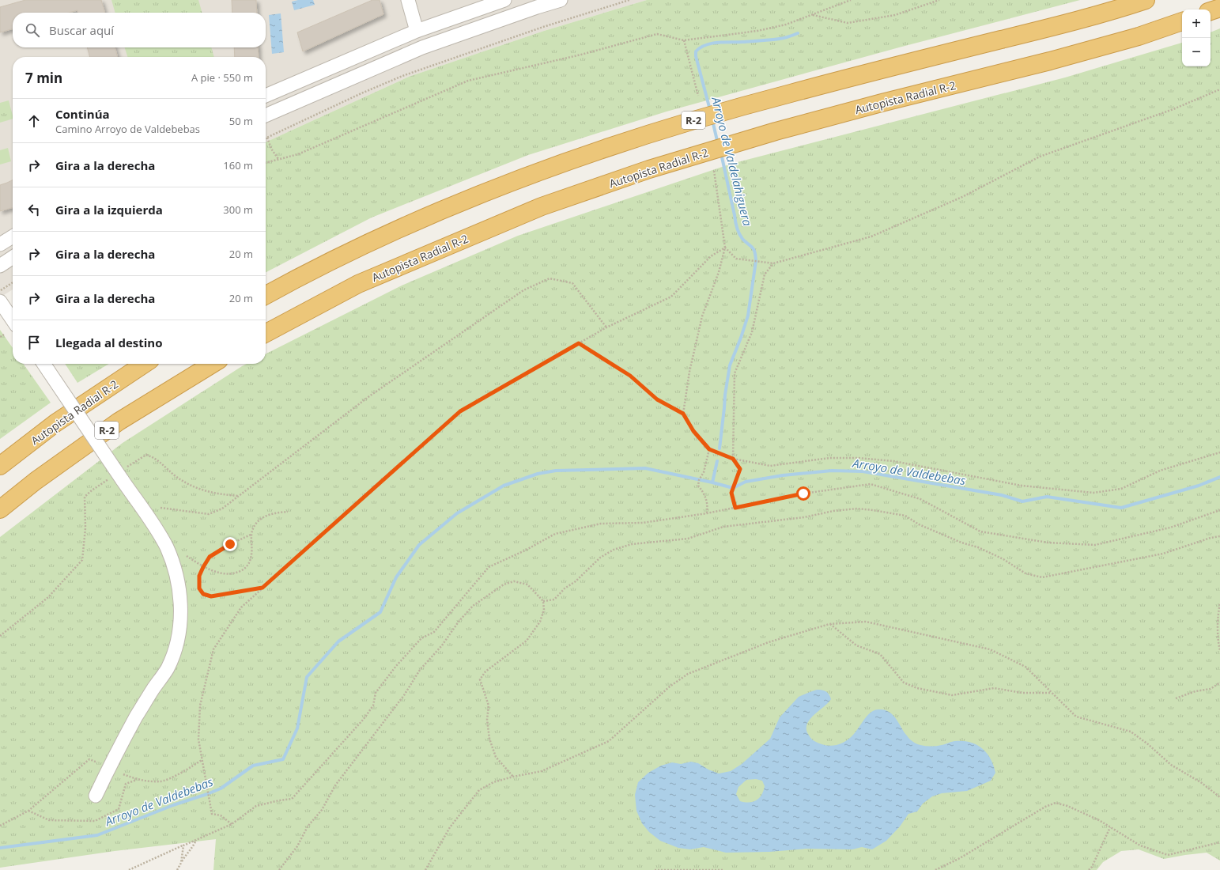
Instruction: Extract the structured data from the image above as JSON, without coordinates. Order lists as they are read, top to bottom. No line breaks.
{"streets":{"highway":["Autopista Radial R-2","R-2"]},"water":["Arroyo de Valdelahiguera","Arroyo de Valdebebas"],"page":{"map_buttons":["+","−"],"search":"Buscar aquí","heading":["7 min","A pie · 550 m"],"list":[["Continúa","Camino Arroyo de Valdebebas","50 m"],["Gira a la derecha","160 m"],["Gira a la izquierda","300 m"],["Gira a la derecha","20 m"],["Gira a la derecha","20 m"],"Llegada al destino"]}}
